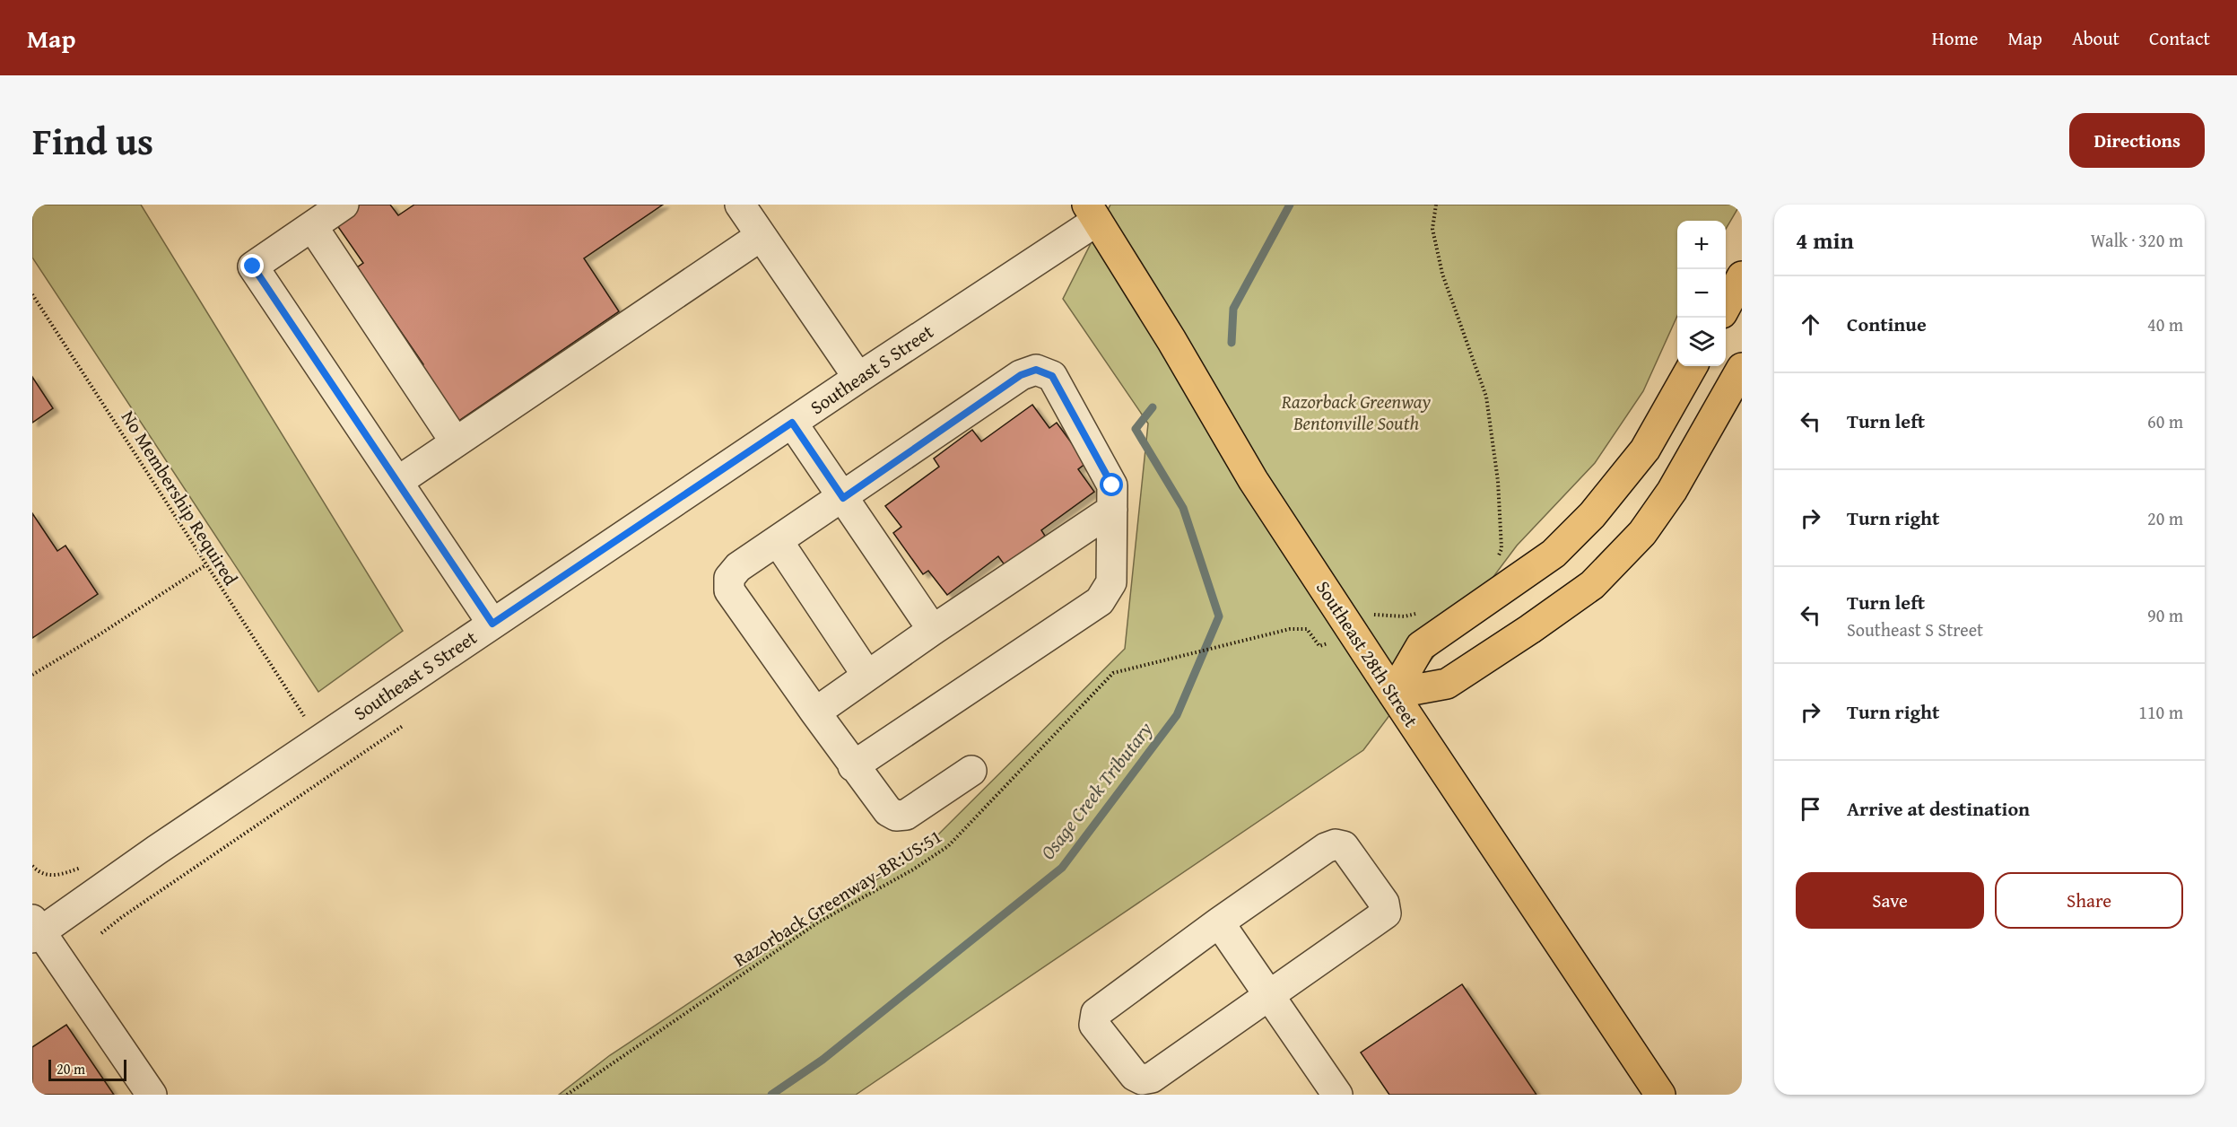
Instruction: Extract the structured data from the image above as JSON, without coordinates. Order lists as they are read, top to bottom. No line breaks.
{"streets":{"main road":["Southeast 28th Street"],"street":["Southeast S Street"],"path":["No Membership Required","Razorback Greenway-BR:US:51"]},"crossings":[["Southeast S Street","Southeast 28th Street"]],"water":["Osage Creek Tributary"],"parks":["Razorback Greenway Bentonville South"],"scale_bar":"20 m","page":{"header":"Map","nav":["Home","Map","About","Contact"],"title":"Find us","buttons":["Directions",["Save","Share"]],"heading":["4 min","Walk · 320 m"],"map_buttons":["+","−"],"list":[["Continue","40 m"],["Turn left","60 m"],["Turn right","20 m"],["Turn left","Southeast S Street","90 m"],["Turn right","110 m"],"Arrive at destination"],"scale":"20 m"}}
